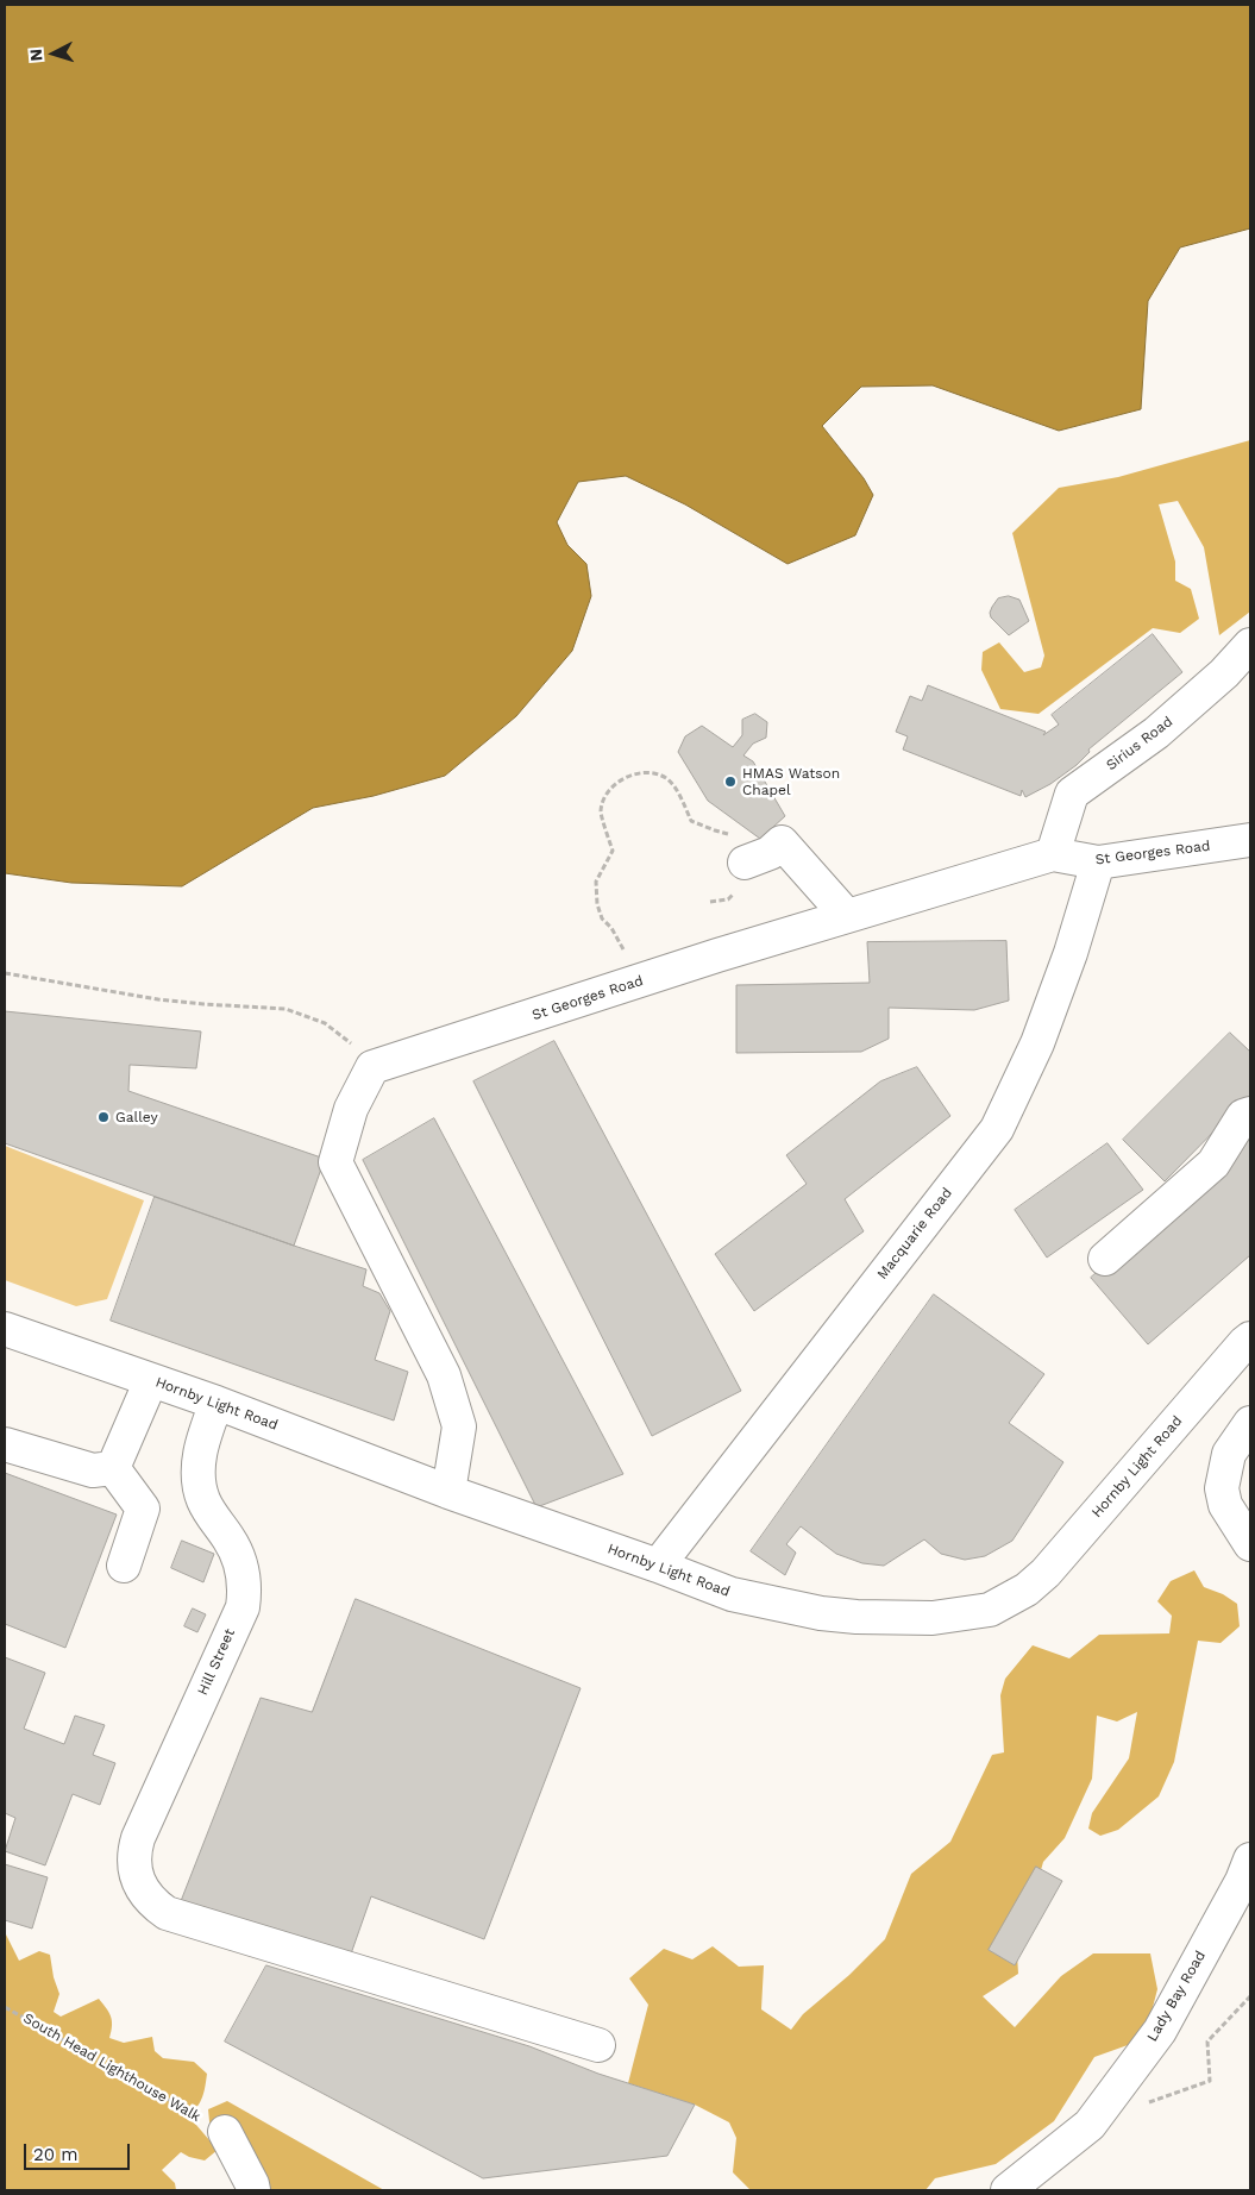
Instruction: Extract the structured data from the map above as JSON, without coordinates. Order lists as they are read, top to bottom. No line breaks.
{"streets":{"lane":["Sirius Road","St Georges Road","Macquarie Road","Hornby Light Road","Hill Street","Lady Bay Road"],"path":["South Head Lighthouse Walk"]},"crossings":[["Sirius Road","St Georges Road"],["St Georges Road","Macquarie Road"],["St Georges Road","Hornby Light Road"],["Macquarie Road","Hornby Light Road"],["Hornby Light Road","Hill Street"]],"places":["HMAS Watson Chapel","Galley"],"scale_bar":"20 m","north":"left"}
